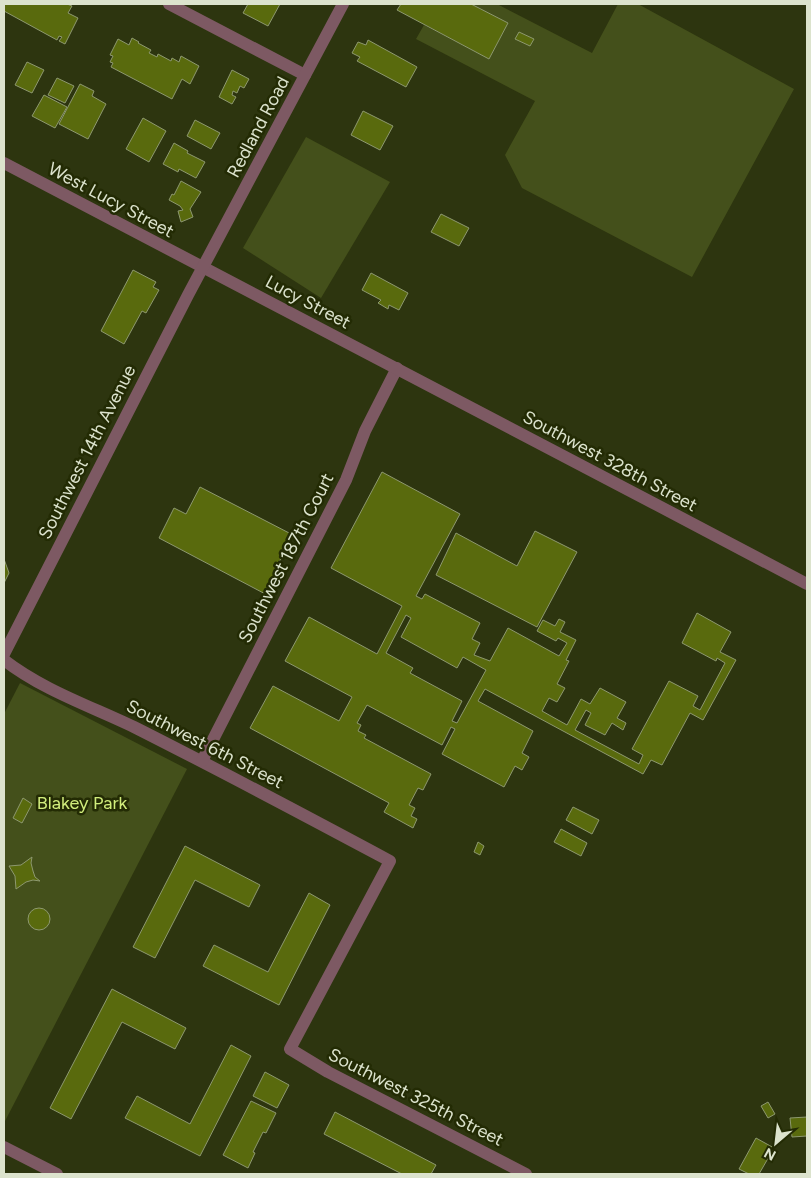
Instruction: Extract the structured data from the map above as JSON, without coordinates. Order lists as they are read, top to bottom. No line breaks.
{"streets":{"street":["Redland Road","West Lucy Street","Lucy Street","Southwest 14th Avenue","Southwest 328th Street","Southwest 187th Court","Southwest 6th Street","Southwest 325th Street"]},"crossings":[["Redland Road","West Lucy Street"],["Redland Road","Lucy Street"],["Redland Road","Southwest 14th Avenue"],["West Lucy Street","Lucy Street"],["West Lucy Street","Southwest 14th Avenue"],["Lucy Street","Southwest 14th Avenue"],["Lucy Street","Southwest 328th Street"],["Lucy Street","Southwest 187th Court"],["Southwest 328th Street","Southwest 187th Court"],["Southwest 187th Court","Southwest 6th Street"],["Southwest 6th Street","Southwest 325th Street"]],"parks":["Blakey Park"],"north":"bottom left"}
